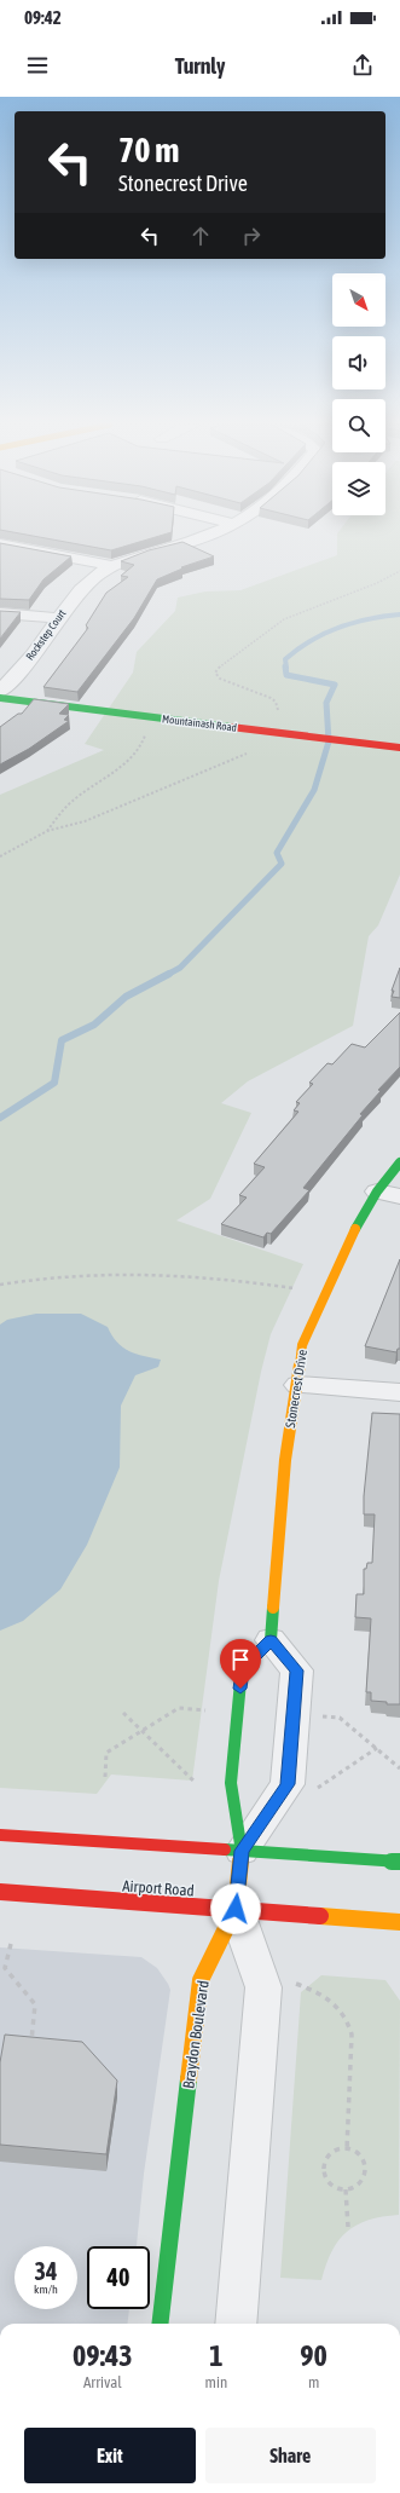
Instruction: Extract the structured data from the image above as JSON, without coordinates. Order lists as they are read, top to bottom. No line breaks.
{"streets":{"street":["Rockstep Court","Mountainash Road","Stonecrest Drive","Airport Road","Braydon Boulevard"]},"crossings":[["Airport Road","Braydon Boulevard"]],"north":"bottom right","page":{"status":"09:42","header":"Turnly","turn":["70 m","Stonecrest Drive"],"speed":"34 km/h","limit":"40","eta":["09:43","Arrival","1","min","90","m"],"buttons":["Exit","Share"]}}
